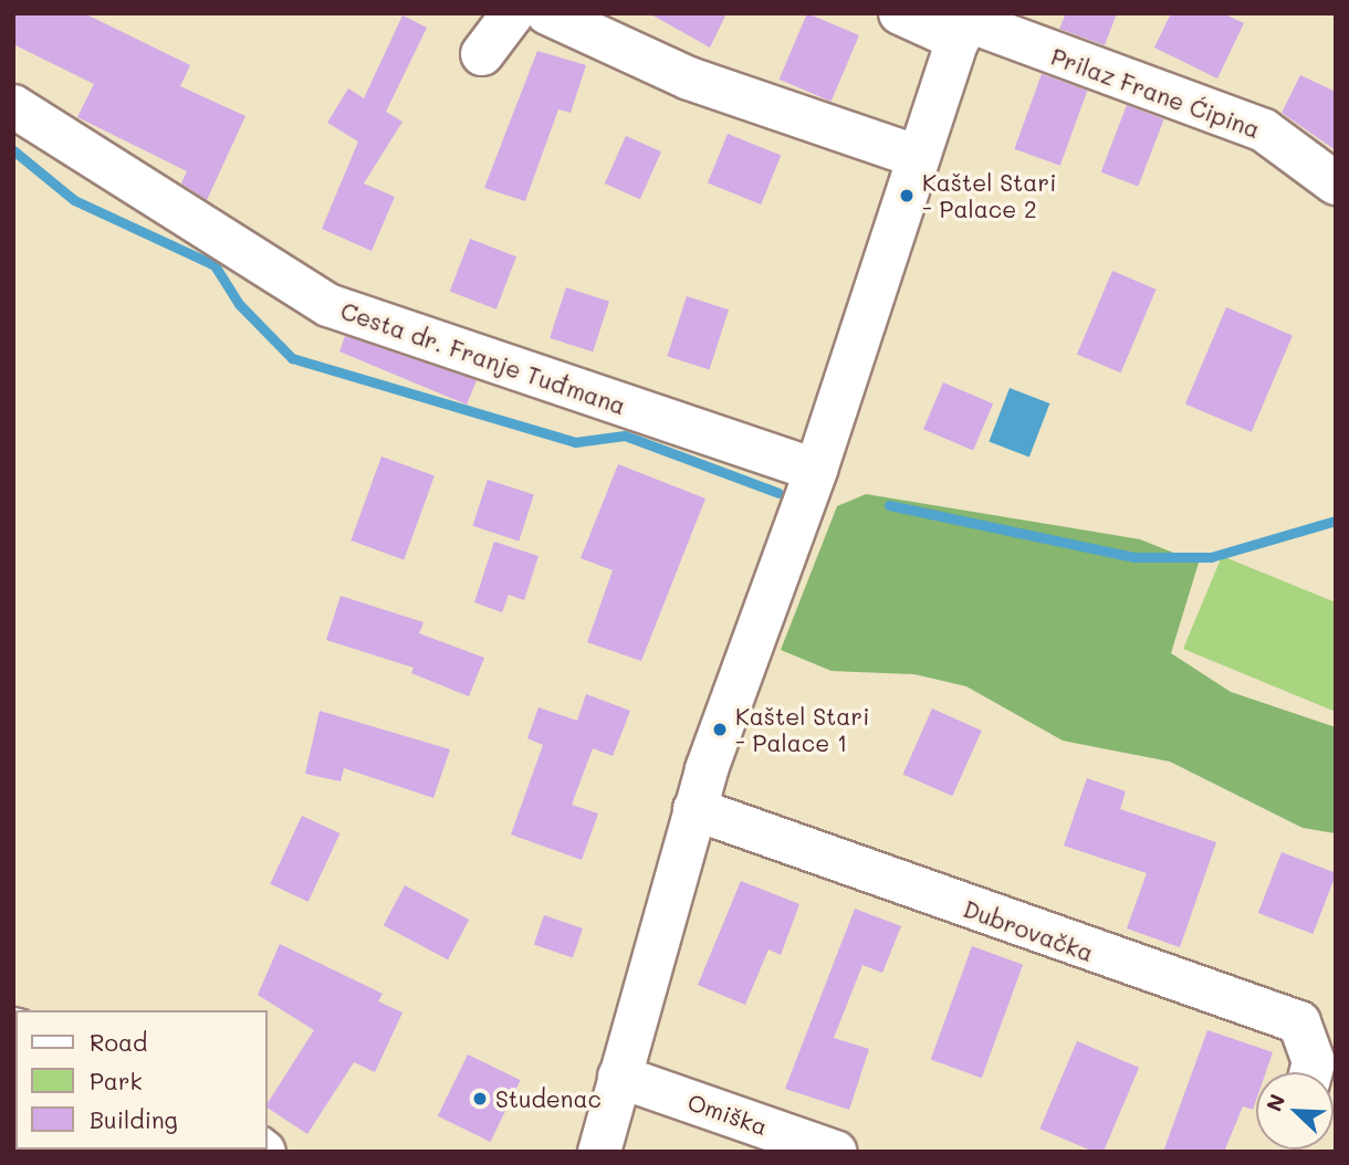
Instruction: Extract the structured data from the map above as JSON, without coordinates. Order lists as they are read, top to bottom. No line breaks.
{"streets":{"street":["Prilaz Frane Ćipina","Cesta dr. Franje Tuđmana","Dubrovačka","Omiška"]},"places":["Kaštel Stari - Palace 2","Kaštel Stari - Palace 1","Studenac"],"legend":["Road","Park","Building"],"north":"top left"}
